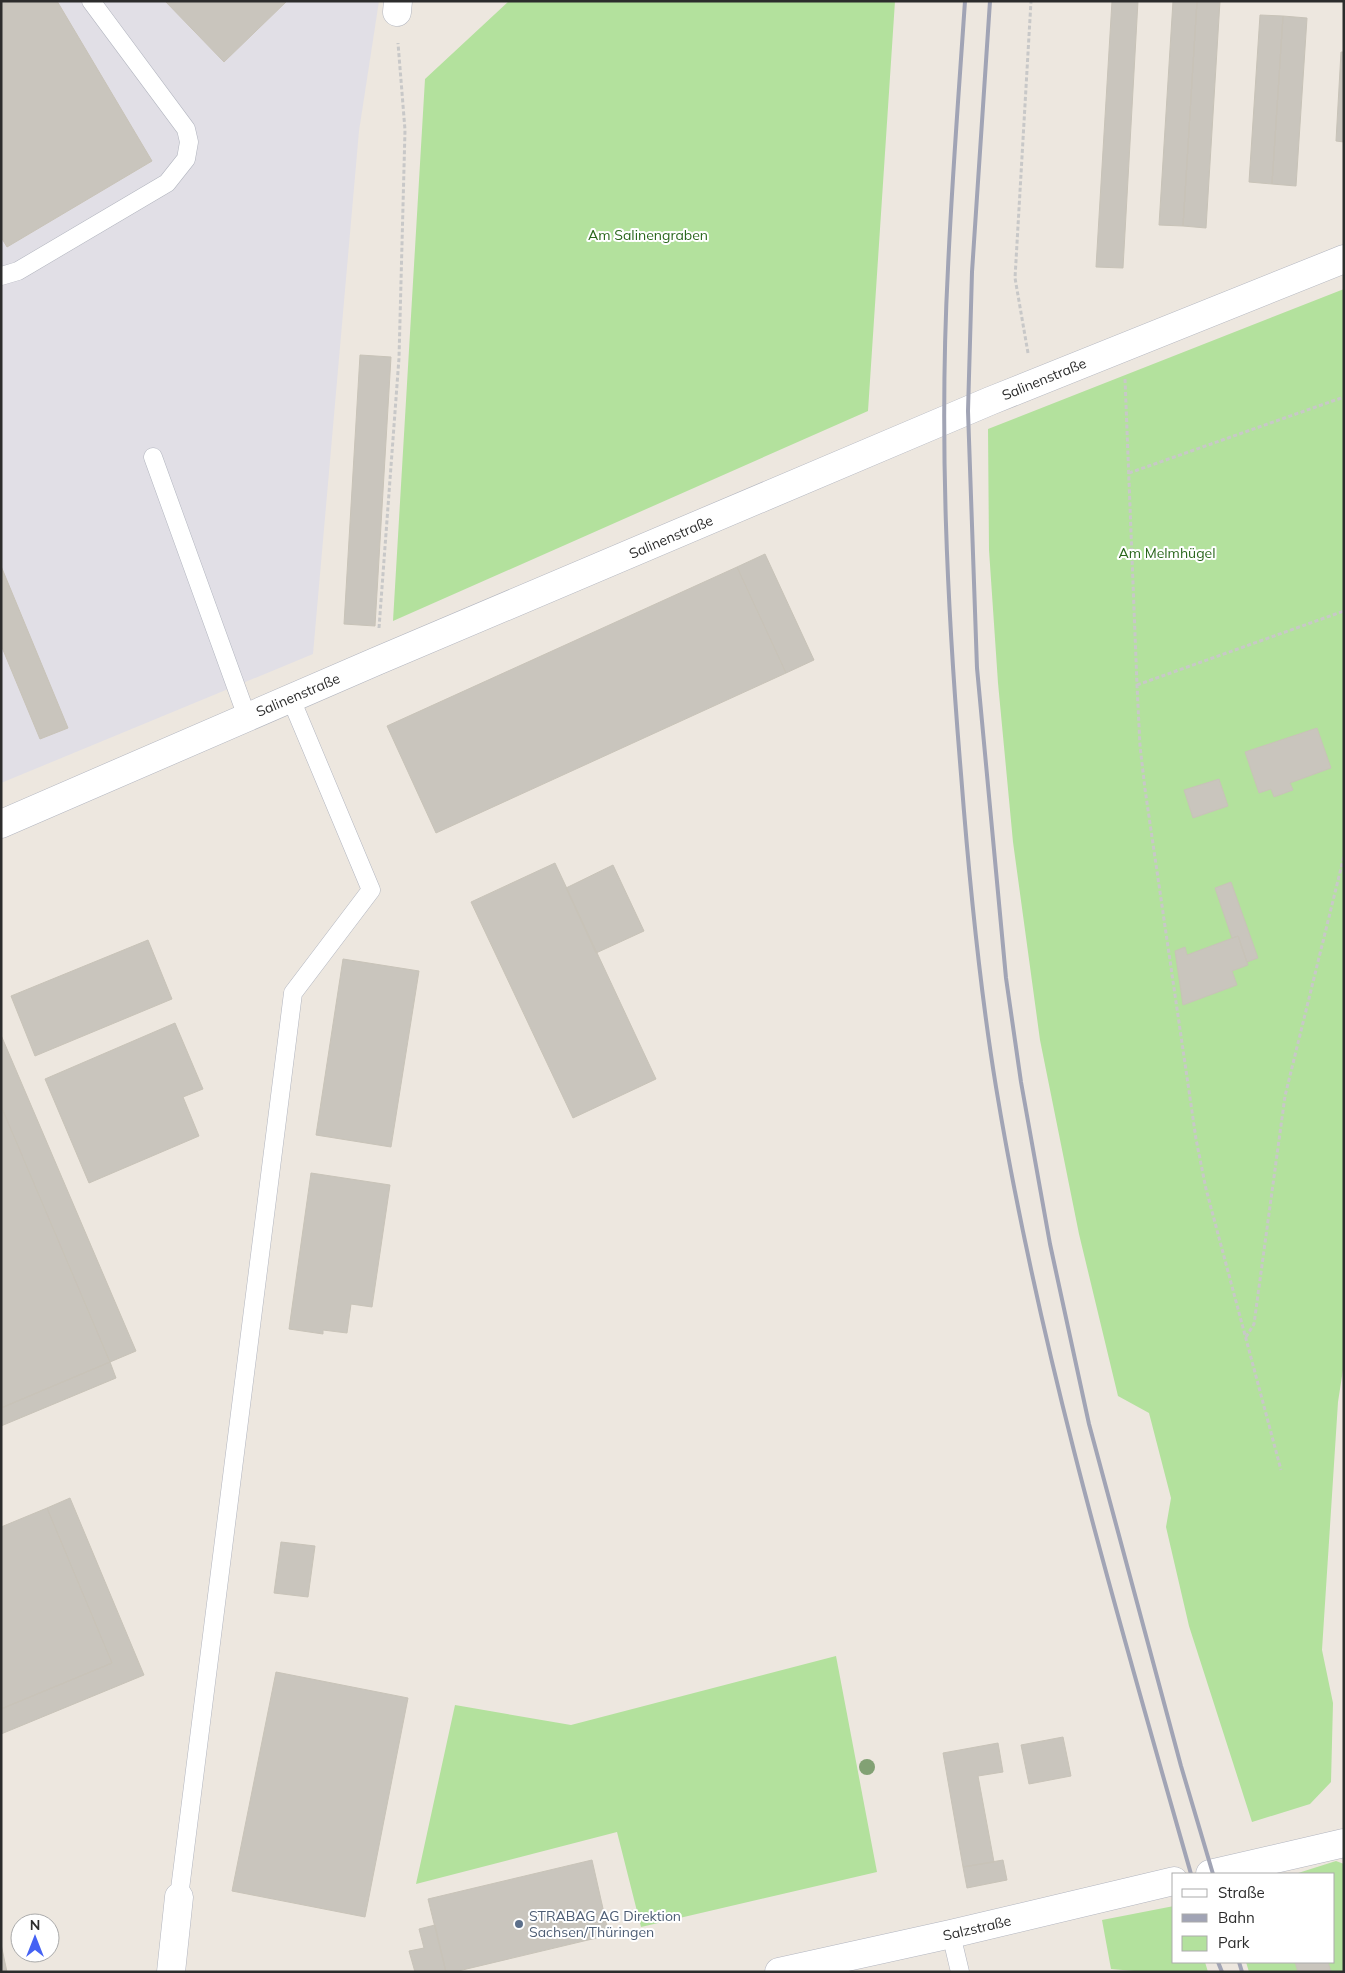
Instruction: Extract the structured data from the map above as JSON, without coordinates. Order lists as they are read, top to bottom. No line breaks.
{"streets":{"street":["Salinenstraße","Salzstraße"]},"parks":["Am Salinengraben","Am Melmhügel"],"places":["STRABAG AG Direktion Sachsen/Thüringen"],"legend":["Straße","Bahn","Park"],"north":"top"}
